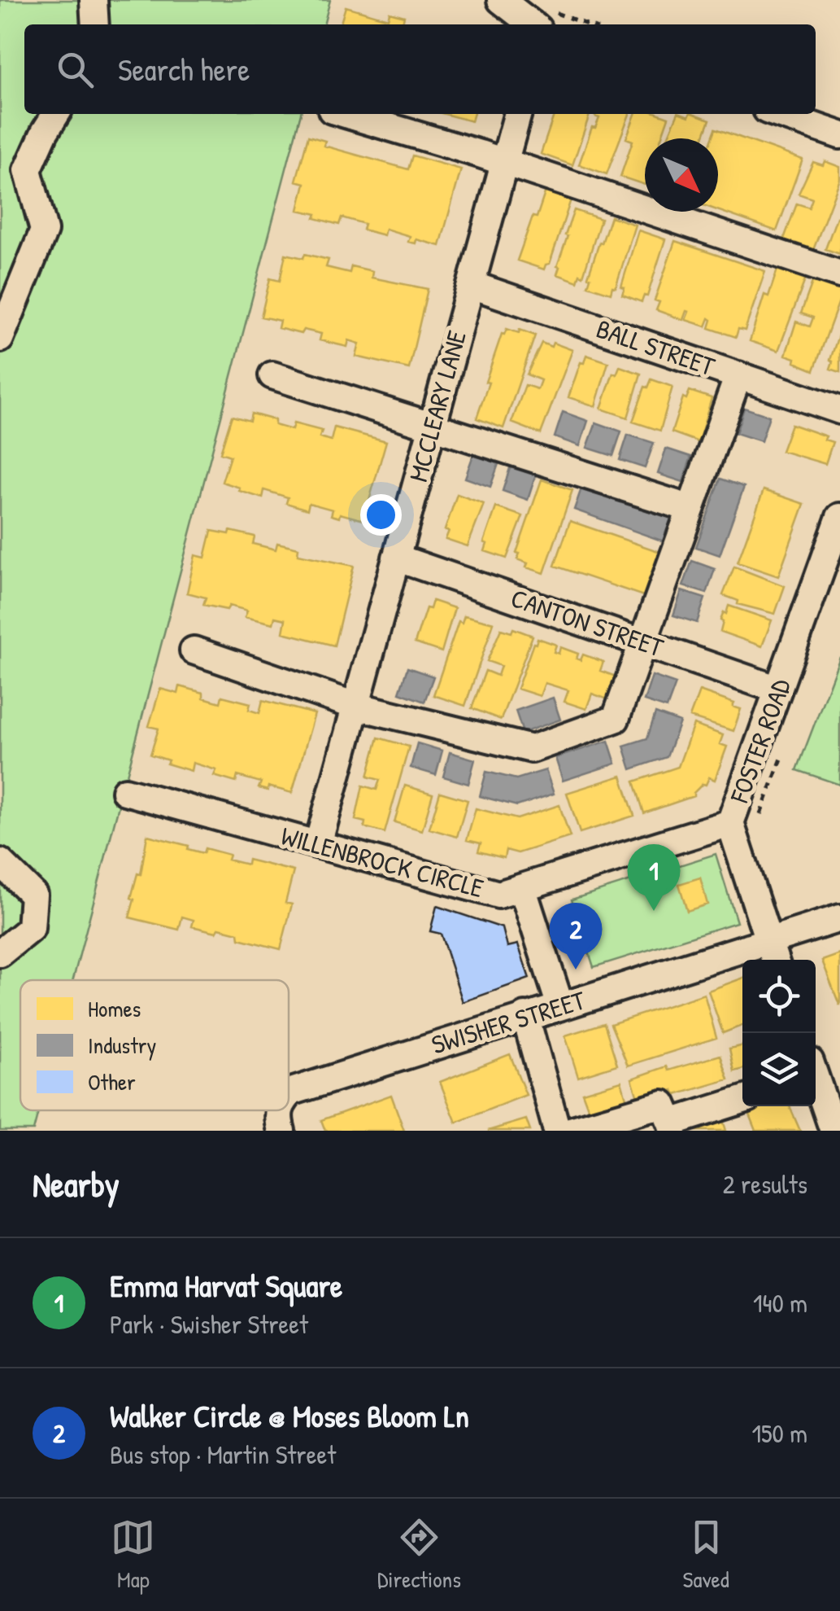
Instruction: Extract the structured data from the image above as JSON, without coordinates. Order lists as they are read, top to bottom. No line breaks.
{"streets":{"street":["BALL STREET","MCCLEARY LANE","CANTON STREET","FOSTER ROAD","WILLENBROCK CIRCLE","SWISHER STREET"]},"crossings":[["BALL STREET","MCCLEARY LANE"],["MCCLEARY LANE","CANTON STREET"],["MCCLEARY LANE","WILLENBROCK CIRCLE"],["CANTON STREET","FOSTER ROAD"],["FOSTER ROAD","WILLENBROCK CIRCLE"],["FOSTER ROAD","SWISHER STREET"]],"legend":["Homes","Industry","Other"],"north":"bottom right","page":{"search":"Search here","pins":["1","2"],"heading":["Nearby","2 results"],"list":[{"mark":"1","name":"Emma Harvat Square","note":"Park · Swisher Street","value":"140 m"},{"mark":"2","name":"Walker Circle @ Moses Bloom Ln","note":"Bus stop · Martin Street","value":"150 m"}],"nav":["Map","Directions","Saved"]}}
